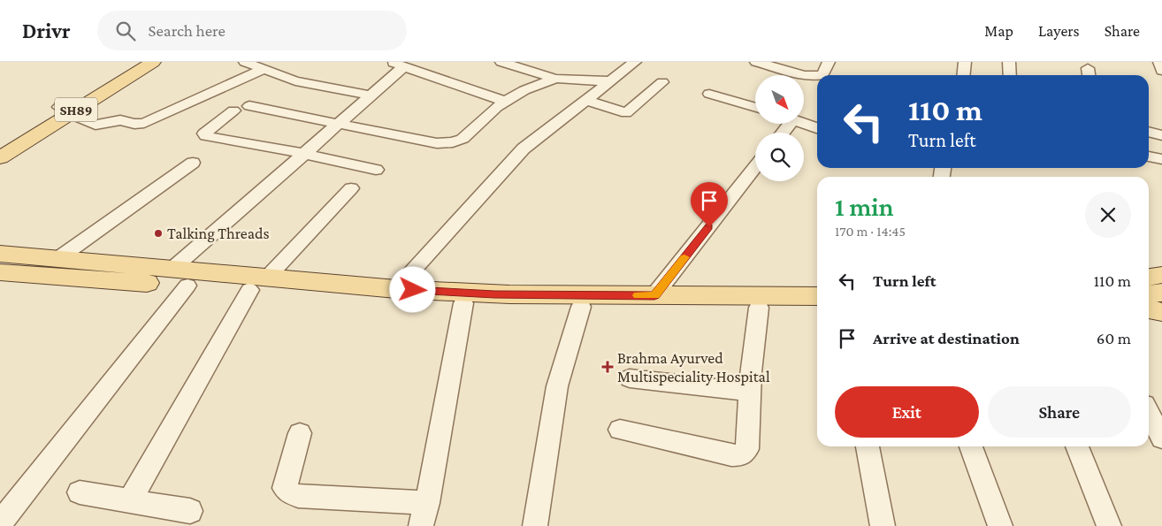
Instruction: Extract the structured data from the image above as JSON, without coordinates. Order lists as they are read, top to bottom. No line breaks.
{"streets":{"main road":["SH89"]},"places":{"other":["Talking Threads"],"health":["Brahma Ayurved Multispeciality Hospital"]},"north":"bottom right","page":{"header":"Drivr","search":"Search here","nav":["Map","Layers","Share"],"turn":["110 m","Turn left"],"heading":["1 min","170 m · 14:45"],"list":[{"name":"Turn left","value":"110 m"},{"name":"Arrive at destination","value":"60 m"}],"buttons":["Exit","Share"]}}
